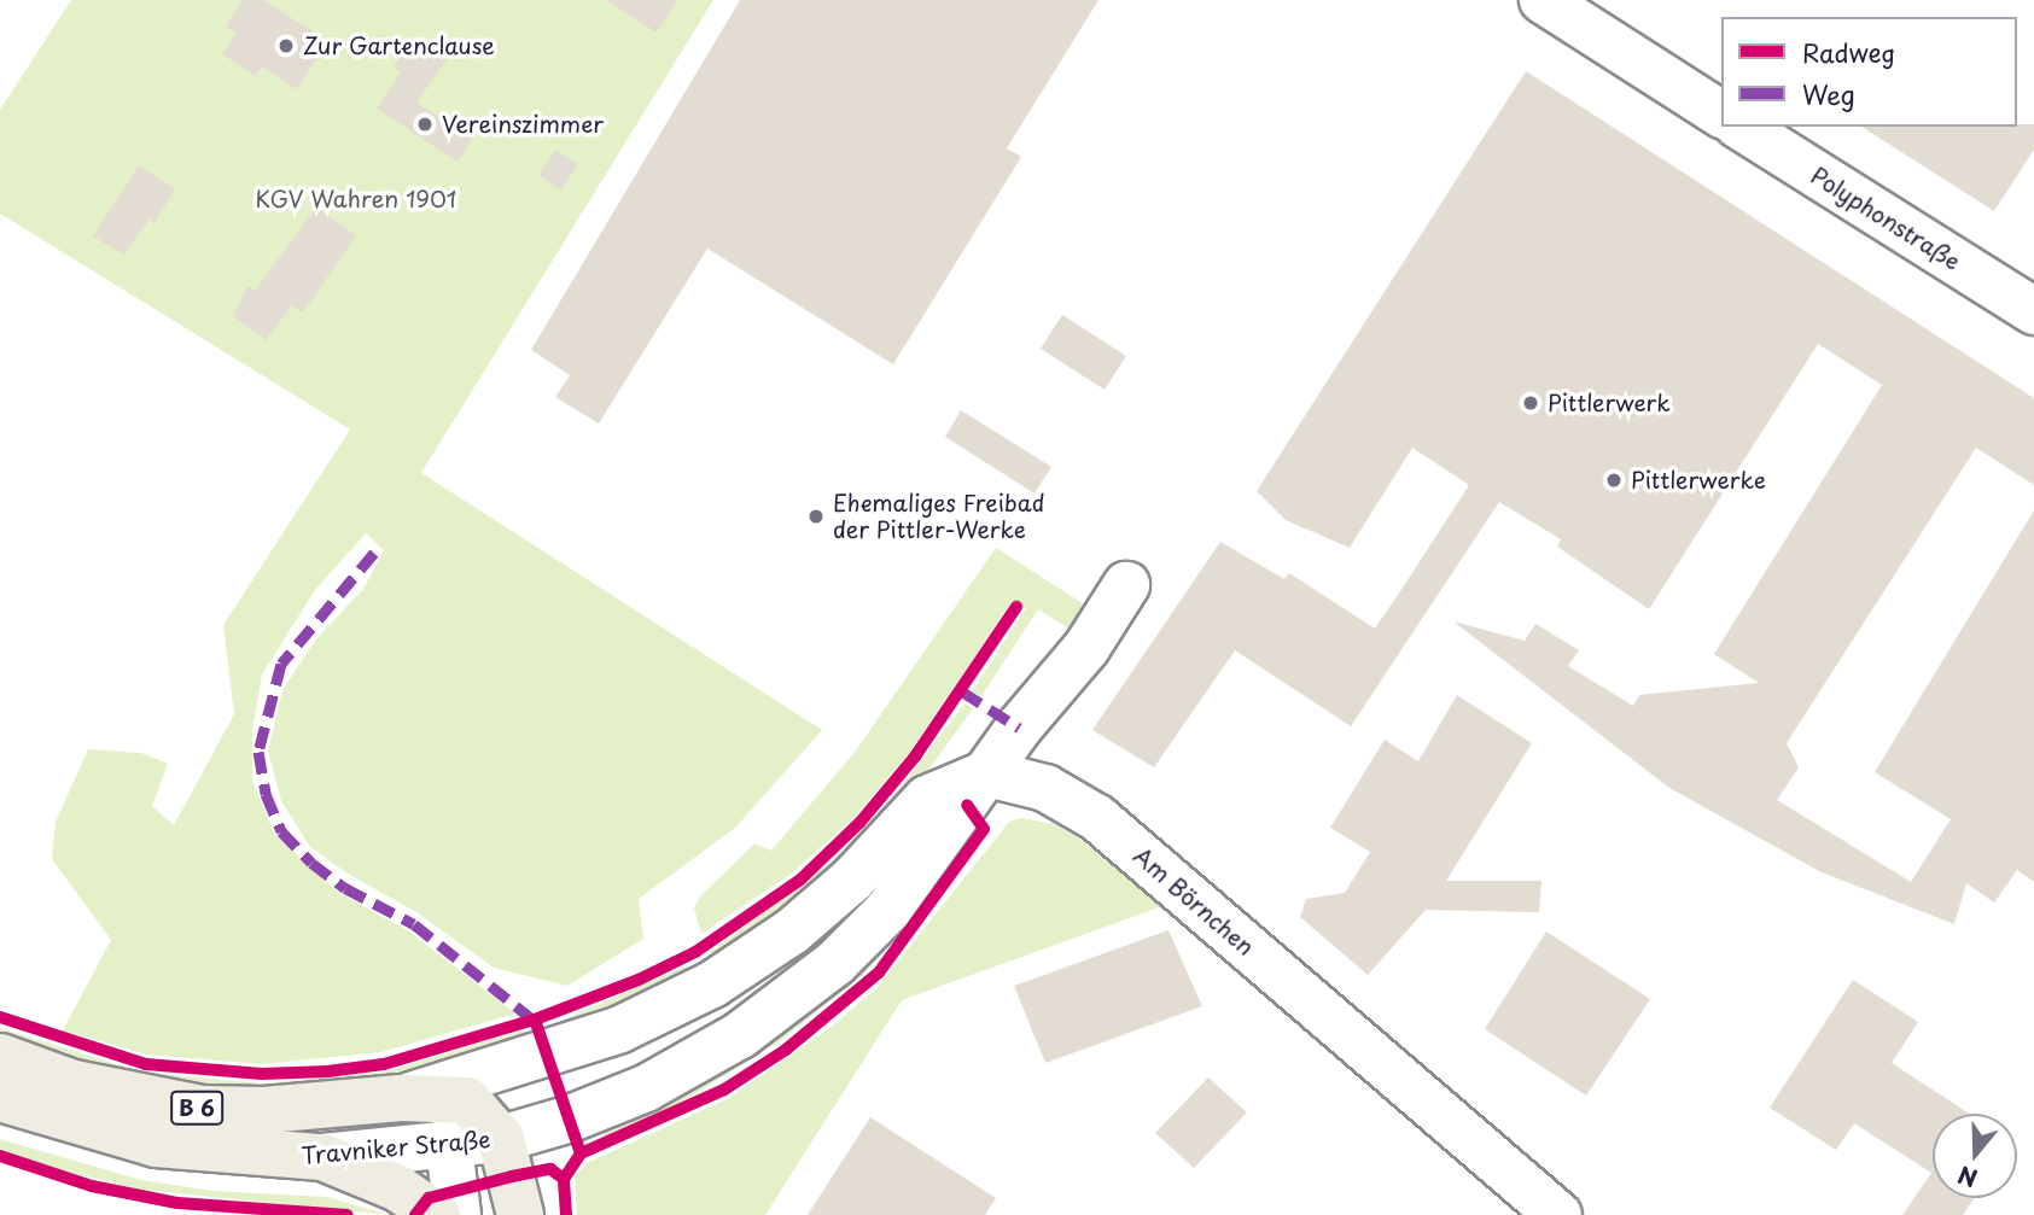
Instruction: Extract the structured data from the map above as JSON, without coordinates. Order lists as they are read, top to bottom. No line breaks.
{"streets":{"main road":["B 6","Travniker Straße"],"street":["Polyphonstraße","Am Börnchen"]},"crossings":[["Am Börnchen","Travniker Straße"],["B 6","Travniker Straße"]],"parks":["KGV Wahren 1901"],"places":["Zur Gartenclause","Vereinszimmer","Pittlerwerk","Pittlerwerke","Ehemaliges Freibad der Pittler-Werke"],"legend":["Radweg","Weg"],"north":"bottom"}
